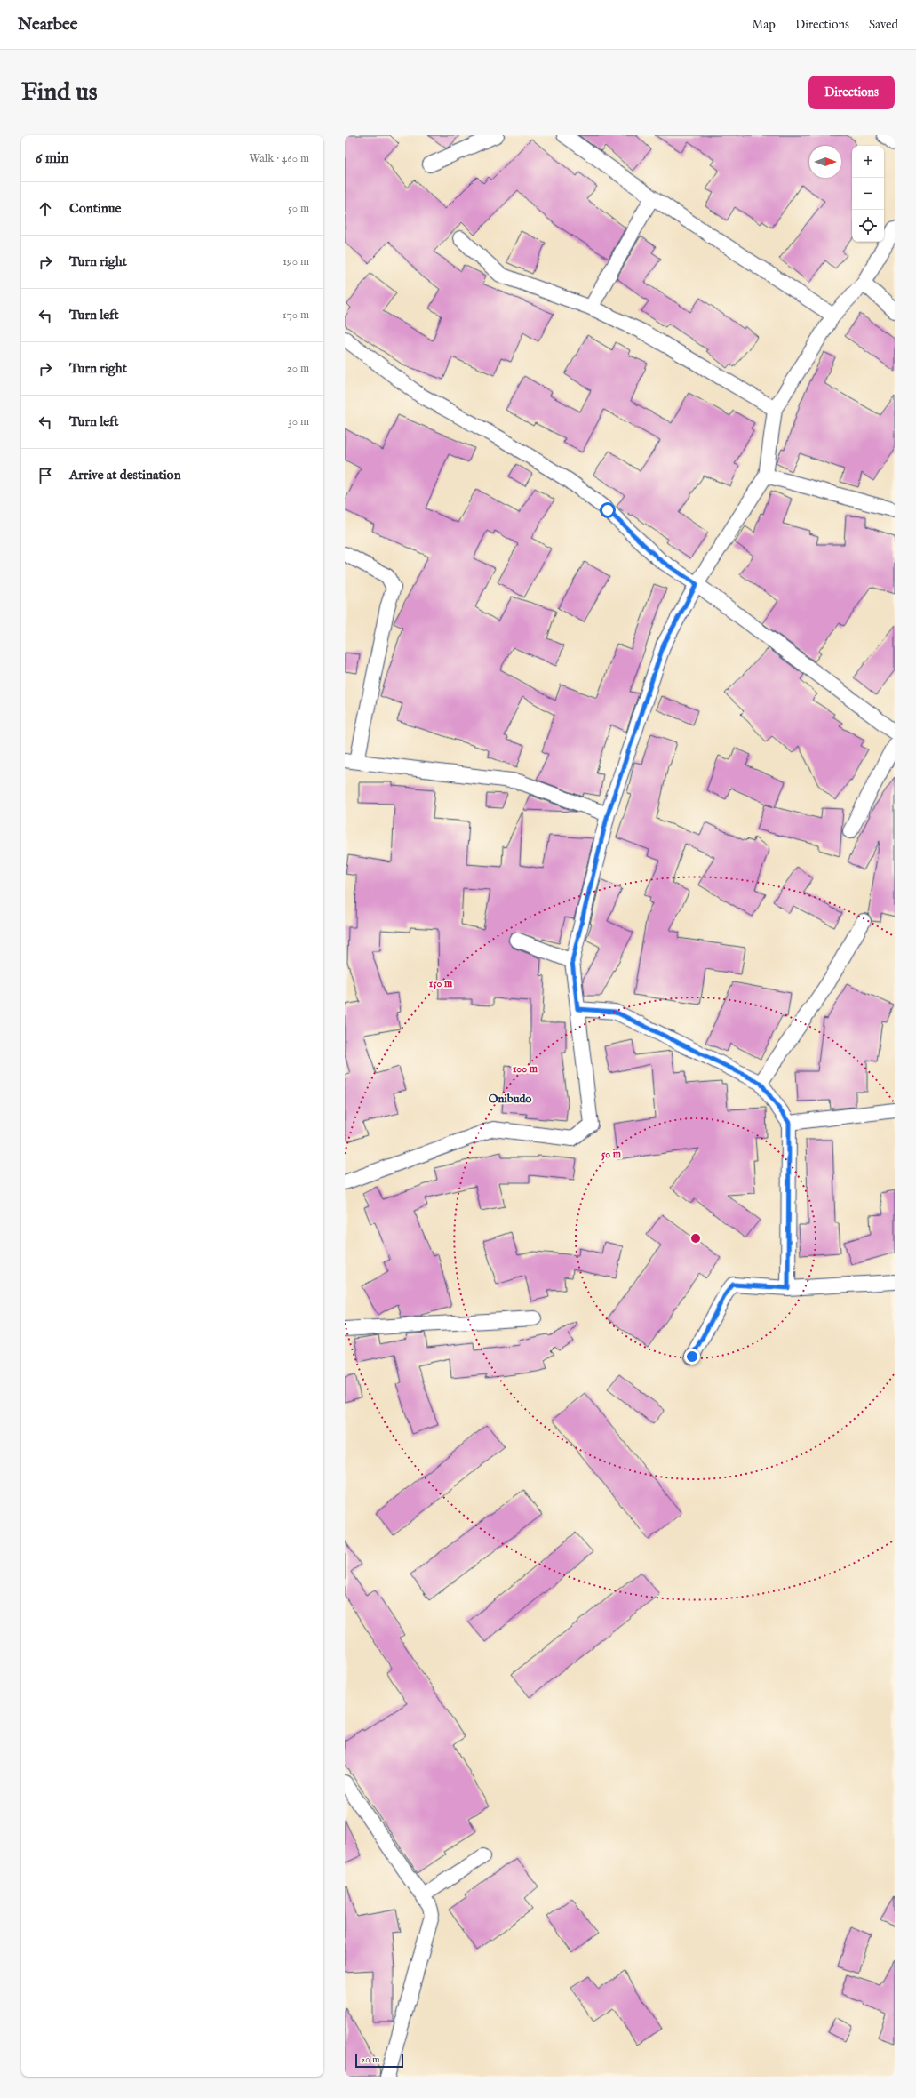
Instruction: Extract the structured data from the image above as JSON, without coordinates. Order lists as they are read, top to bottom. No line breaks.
{"districts":["Onibudo"],"scale_bar":"20 m","north":"right","page":{"header":"Nearbee","nav":["Map","Directions","Saved"],"buttons":"Directions","title":"Find us","heading":["6 min","Walk · 460 m"],"map_buttons":["+","−"],"list":[["Continue","50 m"],["Turn right","190 m"],["Turn left","170 m"],["Turn right","20 m"],["Turn left","30 m"],"Arrive at destination"],"scale":"20 m"},"rings":["150 m","100 m","50 m"]}
